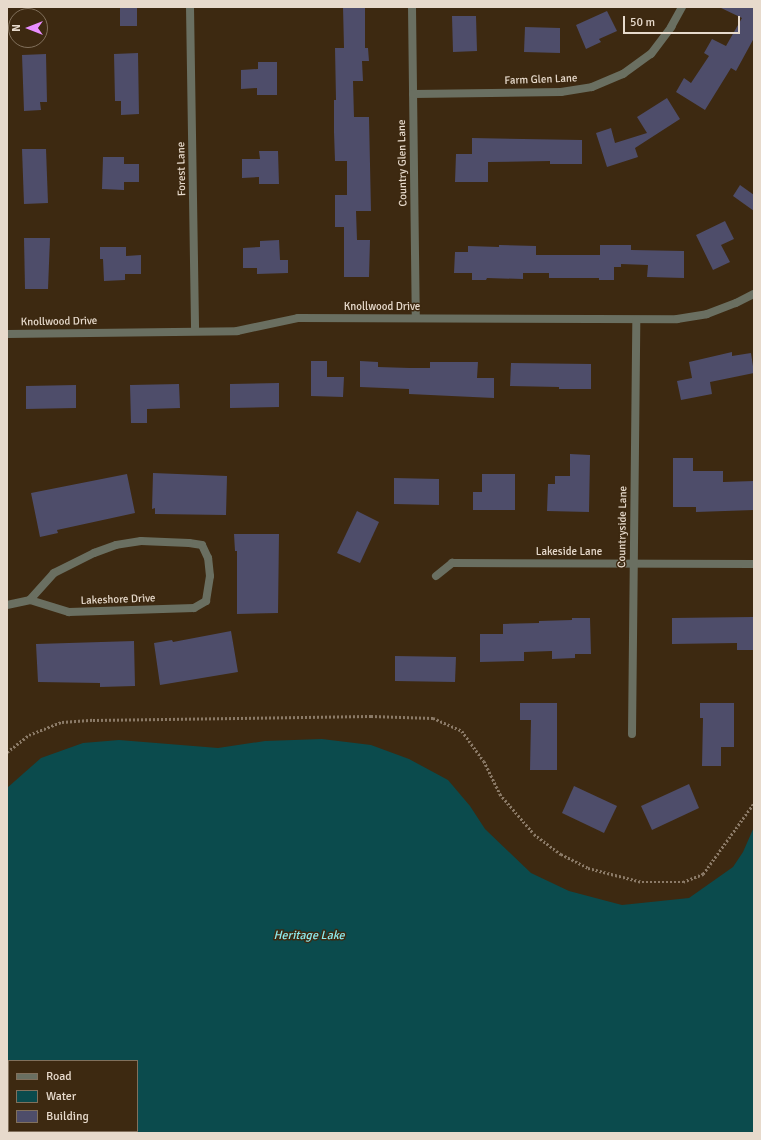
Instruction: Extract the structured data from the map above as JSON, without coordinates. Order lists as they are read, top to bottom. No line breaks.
{"streets":{"street":["Farm Glen Lane","Country Glen Lane","Forest Lane","Knollwood Drive","Countryside Lane","Lakeside Lane","Lakeshore Drive"]},"crossings":[["Farm Glen Lane","Country Glen Lane"],["Country Glen Lane","Knollwood Drive"],["Forest Lane","Knollwood Drive"],["Knollwood Drive","Countryside Lane"],["Countryside Lane","Lakeside Lane"]],"water":["Heritage Lake"],"legend":["Road","Water","Building"],"scale_bar":"50 m","north":"left"}
